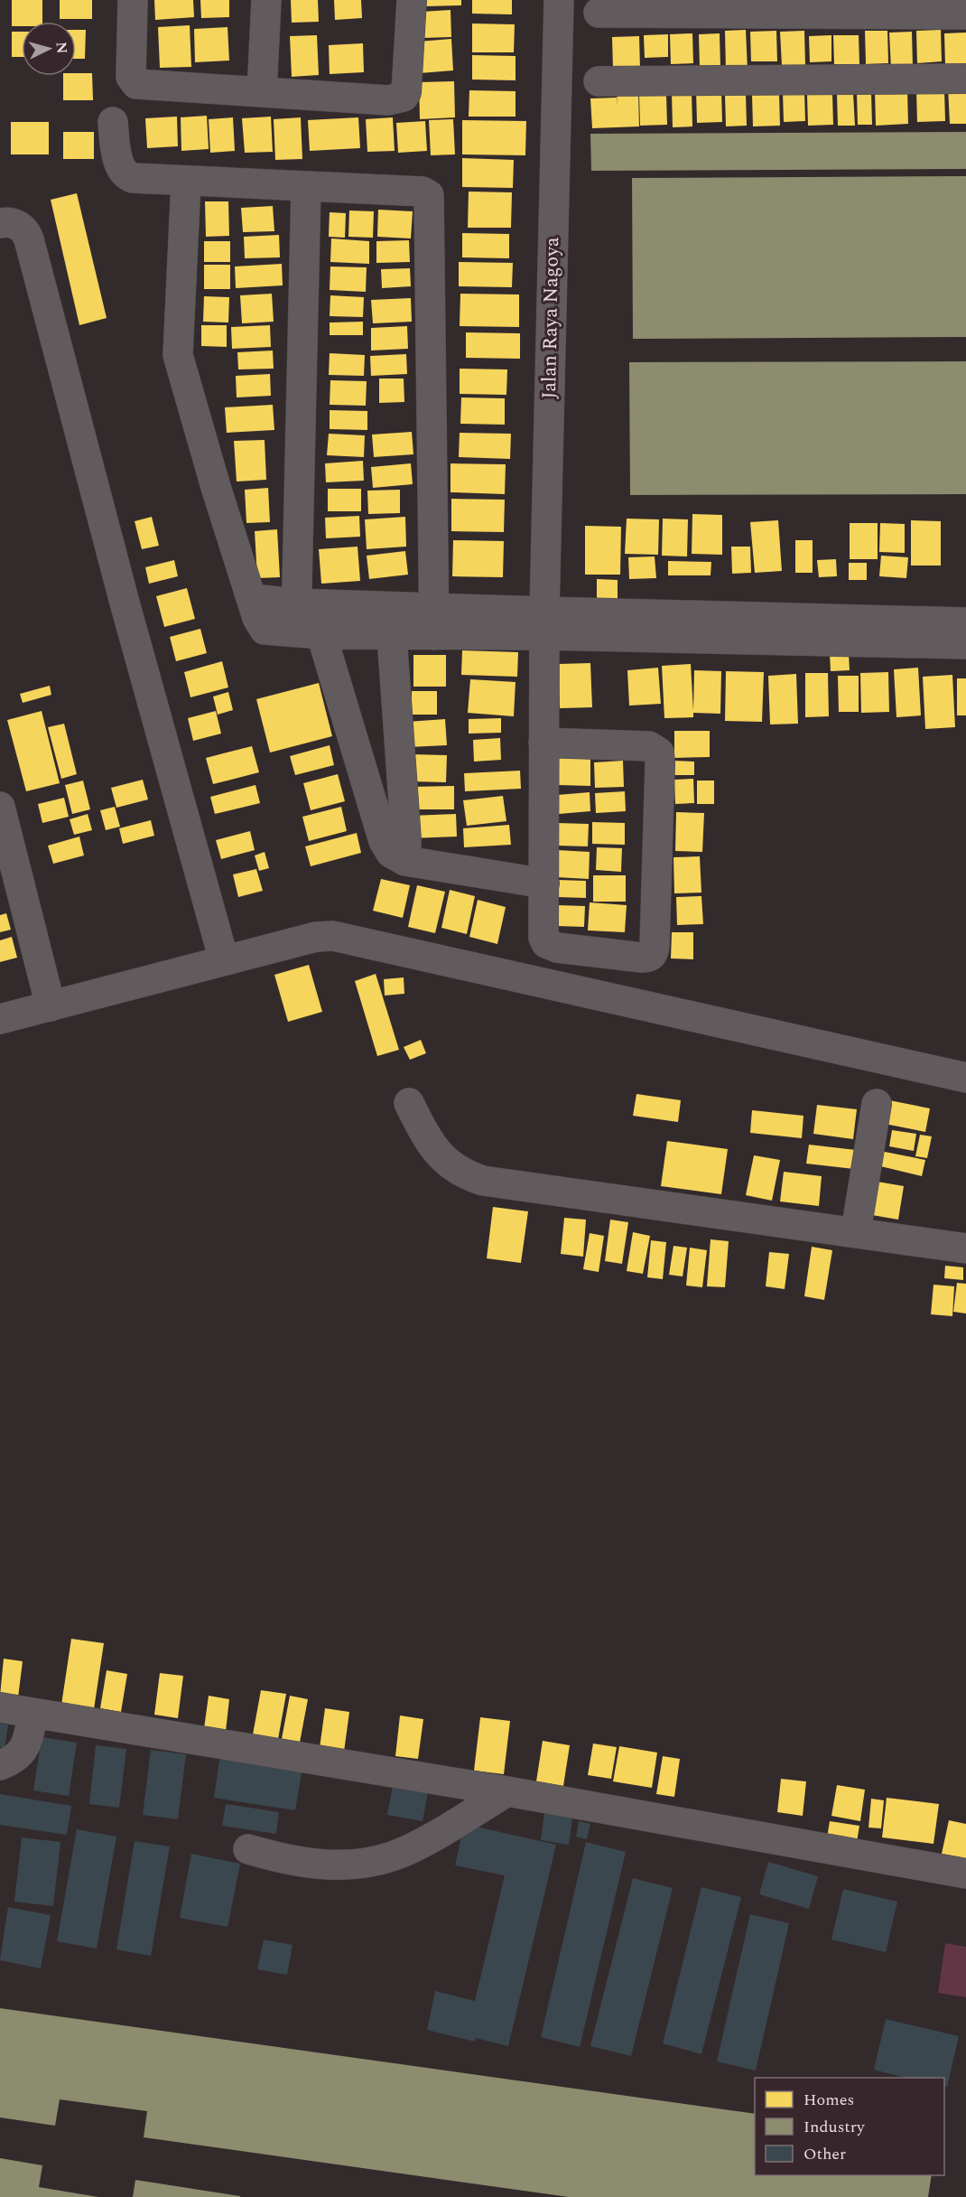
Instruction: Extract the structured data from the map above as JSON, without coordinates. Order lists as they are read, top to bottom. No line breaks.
{"streets":{"street":["Jalan Raya Nagoya"]},"legend":["Homes","Industry","Other"],"north":"right"}
